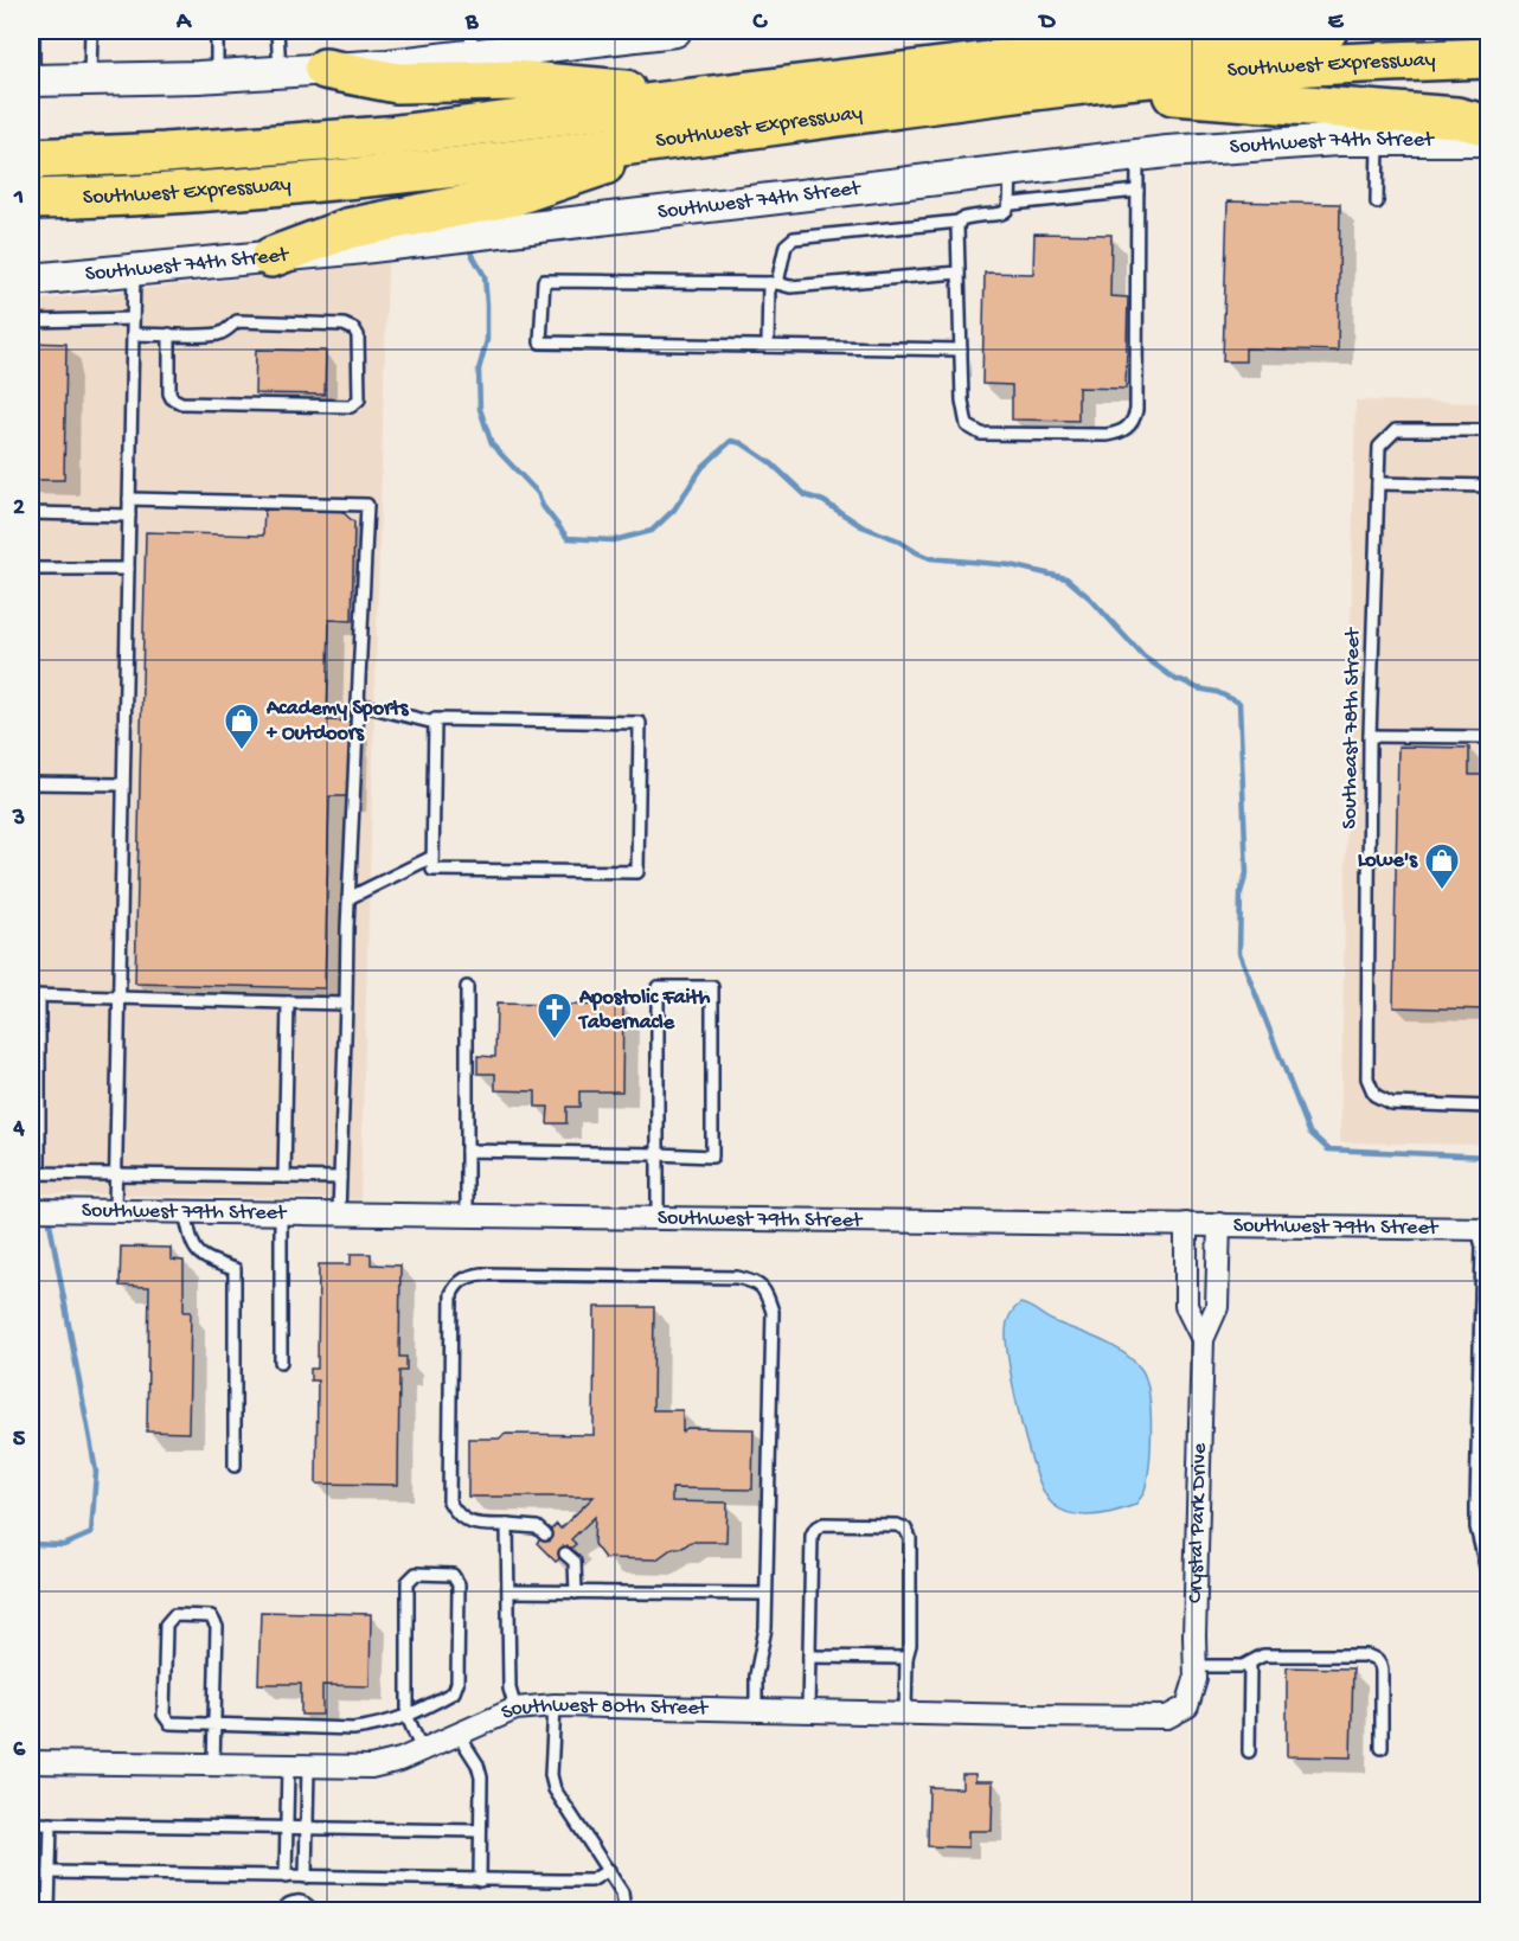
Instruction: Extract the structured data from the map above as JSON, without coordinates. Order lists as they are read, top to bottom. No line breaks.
{"streets":{"highway":["Southwest Expressway"],"main road":["Southwest 74th Street"],"street":["Southwest 79th Street","Crystal Park Drive","Southwest 80th Street"],"lane":["Southeast 78th Street"]},"crossings":[["Southwest 79th Street","Crystal Park Drive"],["Crystal Park Drive","Southwest 80th Street"]],"places":{"shop":["Academy Sports + Outdoors","Lowe's"],"church":["Apostolic Faith Tabernacle"]},"grid":{"columns":["A","B","C","D","E"],"rows":["1","2","3","4","5","6"]}}
